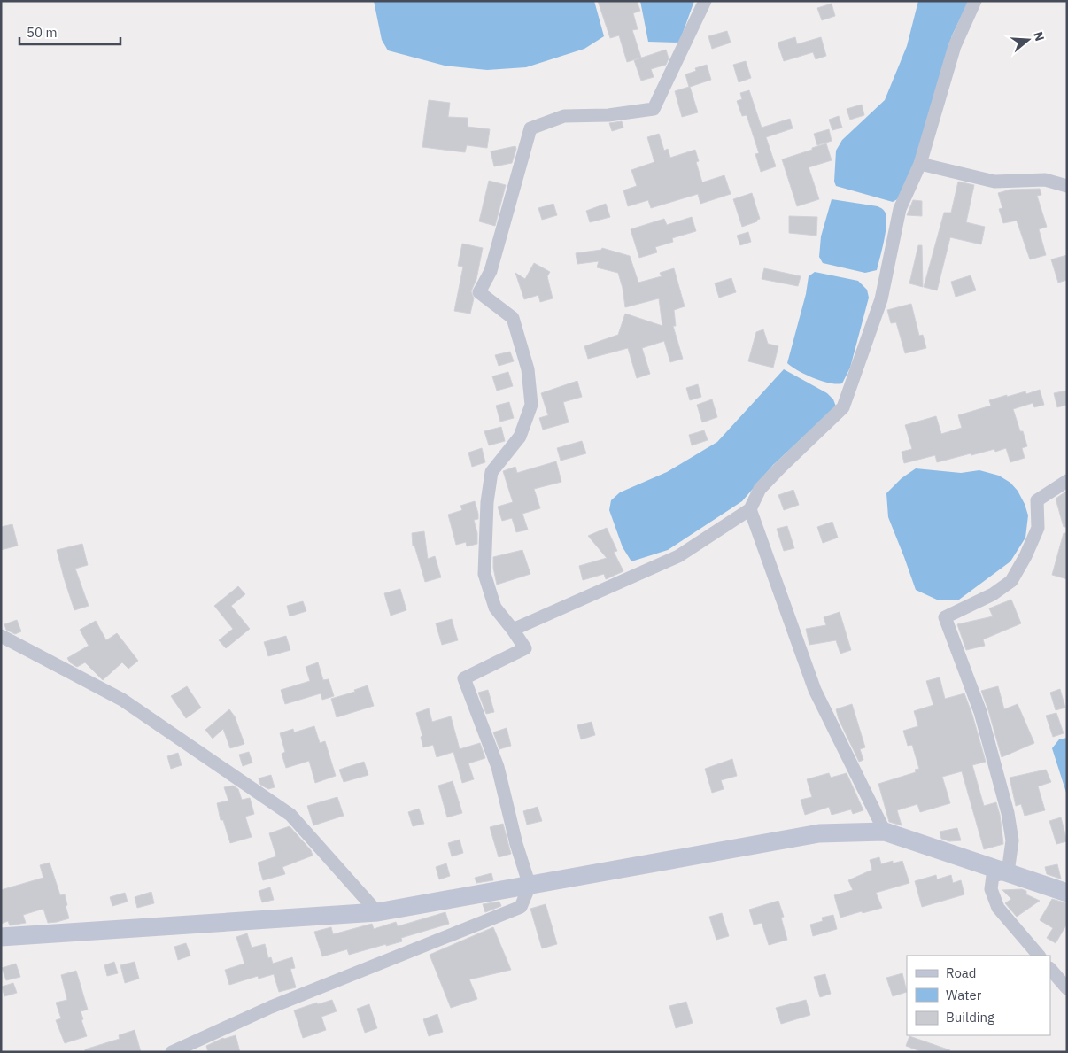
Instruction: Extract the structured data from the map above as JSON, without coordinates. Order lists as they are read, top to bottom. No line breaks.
{"legend":["Road","Water","Building"],"scale_bar":"50 m","north":"right"}
